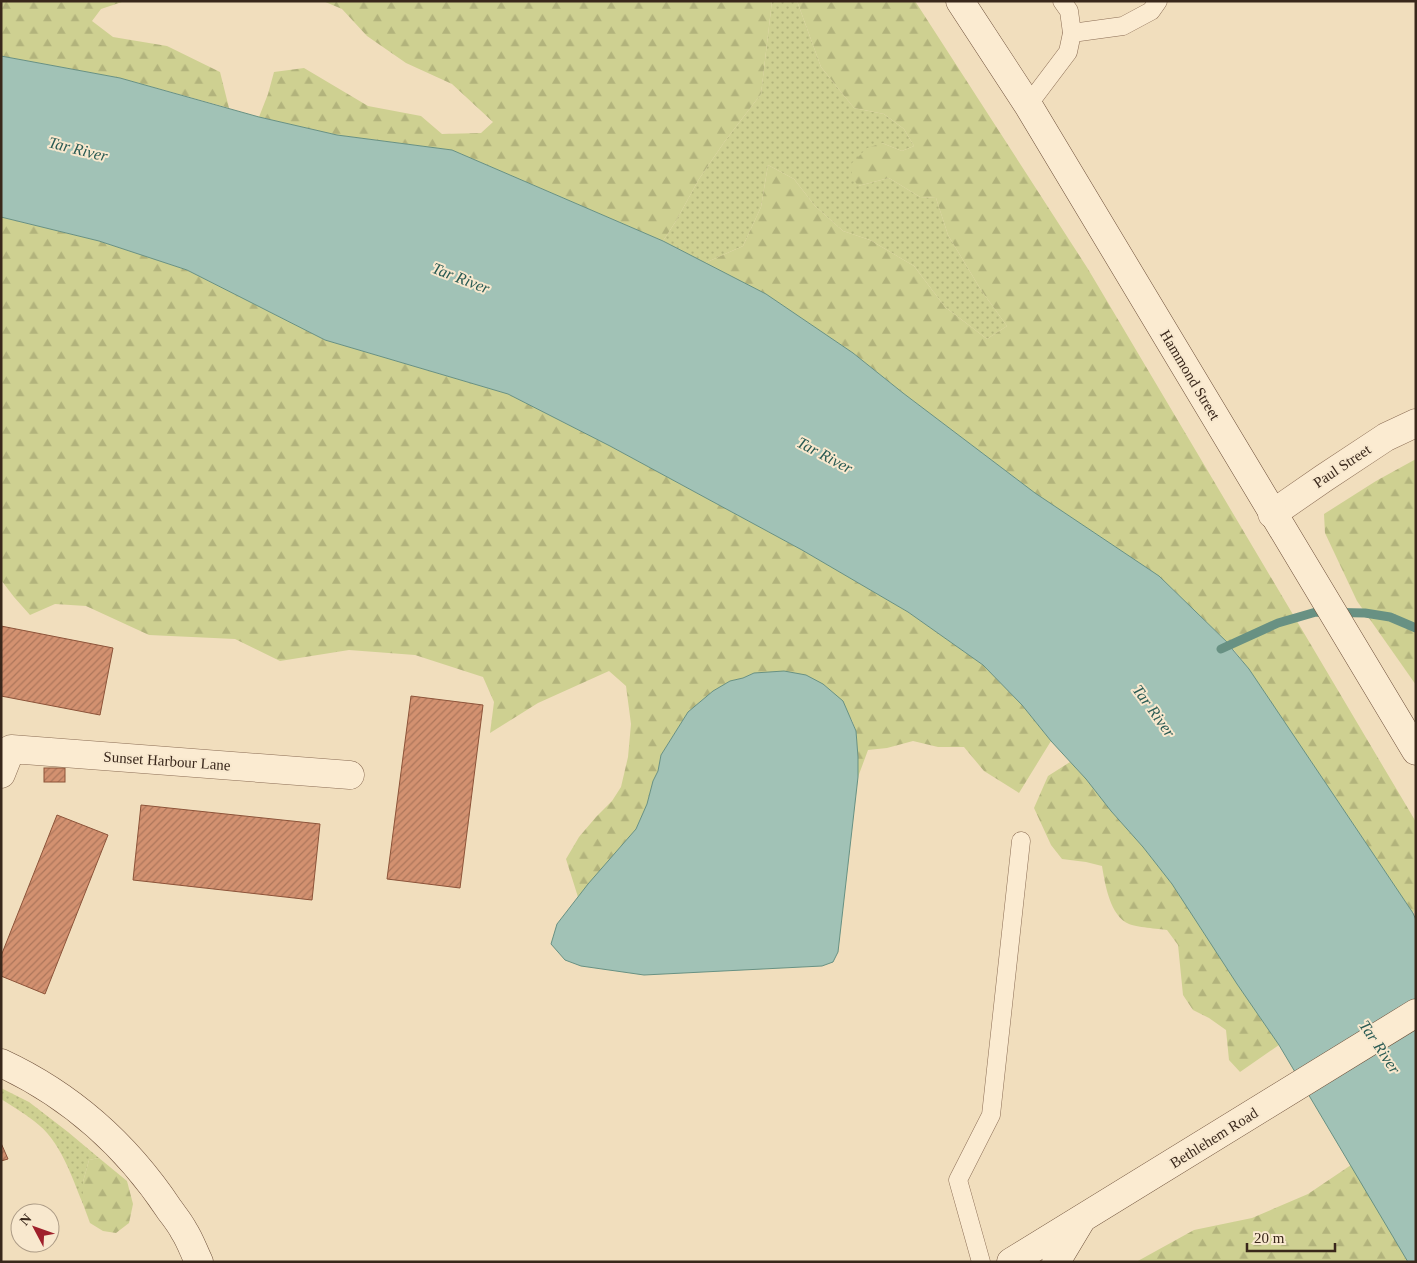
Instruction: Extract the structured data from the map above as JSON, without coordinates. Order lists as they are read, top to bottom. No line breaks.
{"streets":{"street":["Hammond Street","Paul Street","Sunset Harbour Lane","Bethlehem Road"]},"crossings":[["Hammond Street","Paul Street"]],"water":["Tar River"],"scale_bar":"20 m","north":"top left"}
